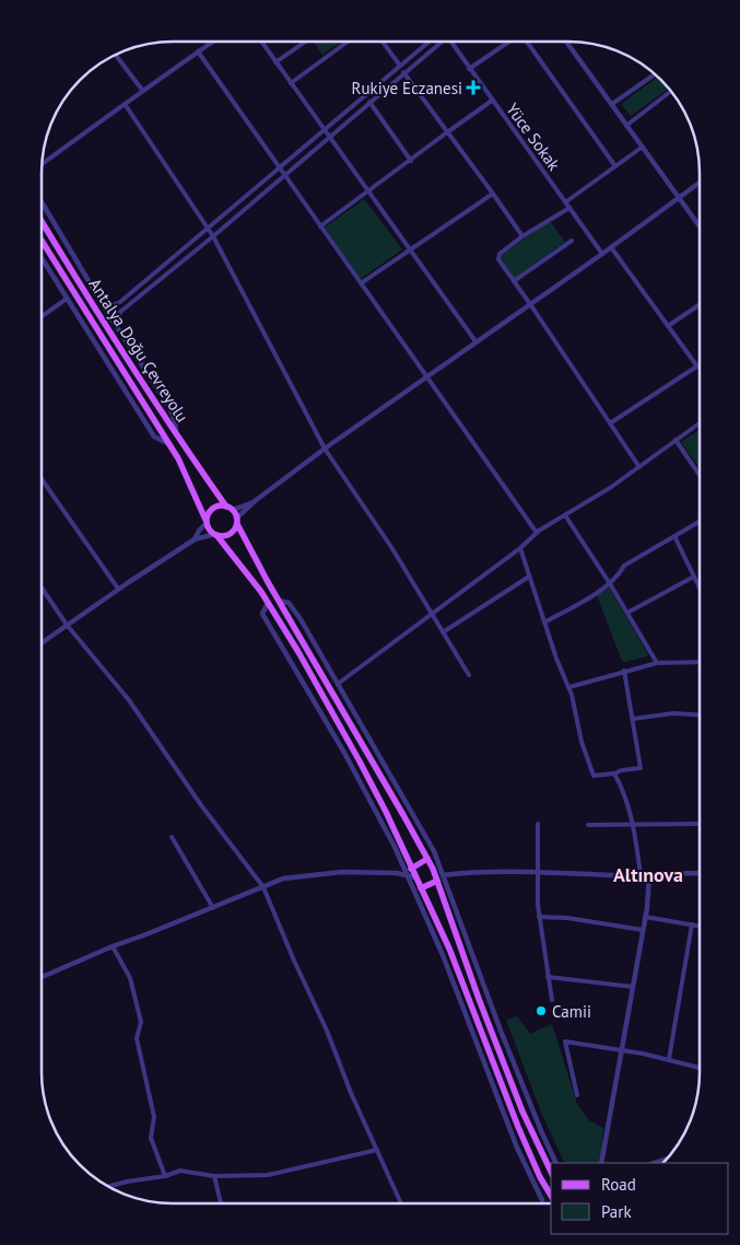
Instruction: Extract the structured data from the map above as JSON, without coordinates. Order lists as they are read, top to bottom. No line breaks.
{"streets":{"main road":["Antalya Doğu Çevreyolu"],"street":["Yüce Sokak"]},"districts":["Altınova"],"places":{"health":["Rukiye Eczanesi"],"other":["Camii"]},"legend":["Road","Park"]}
